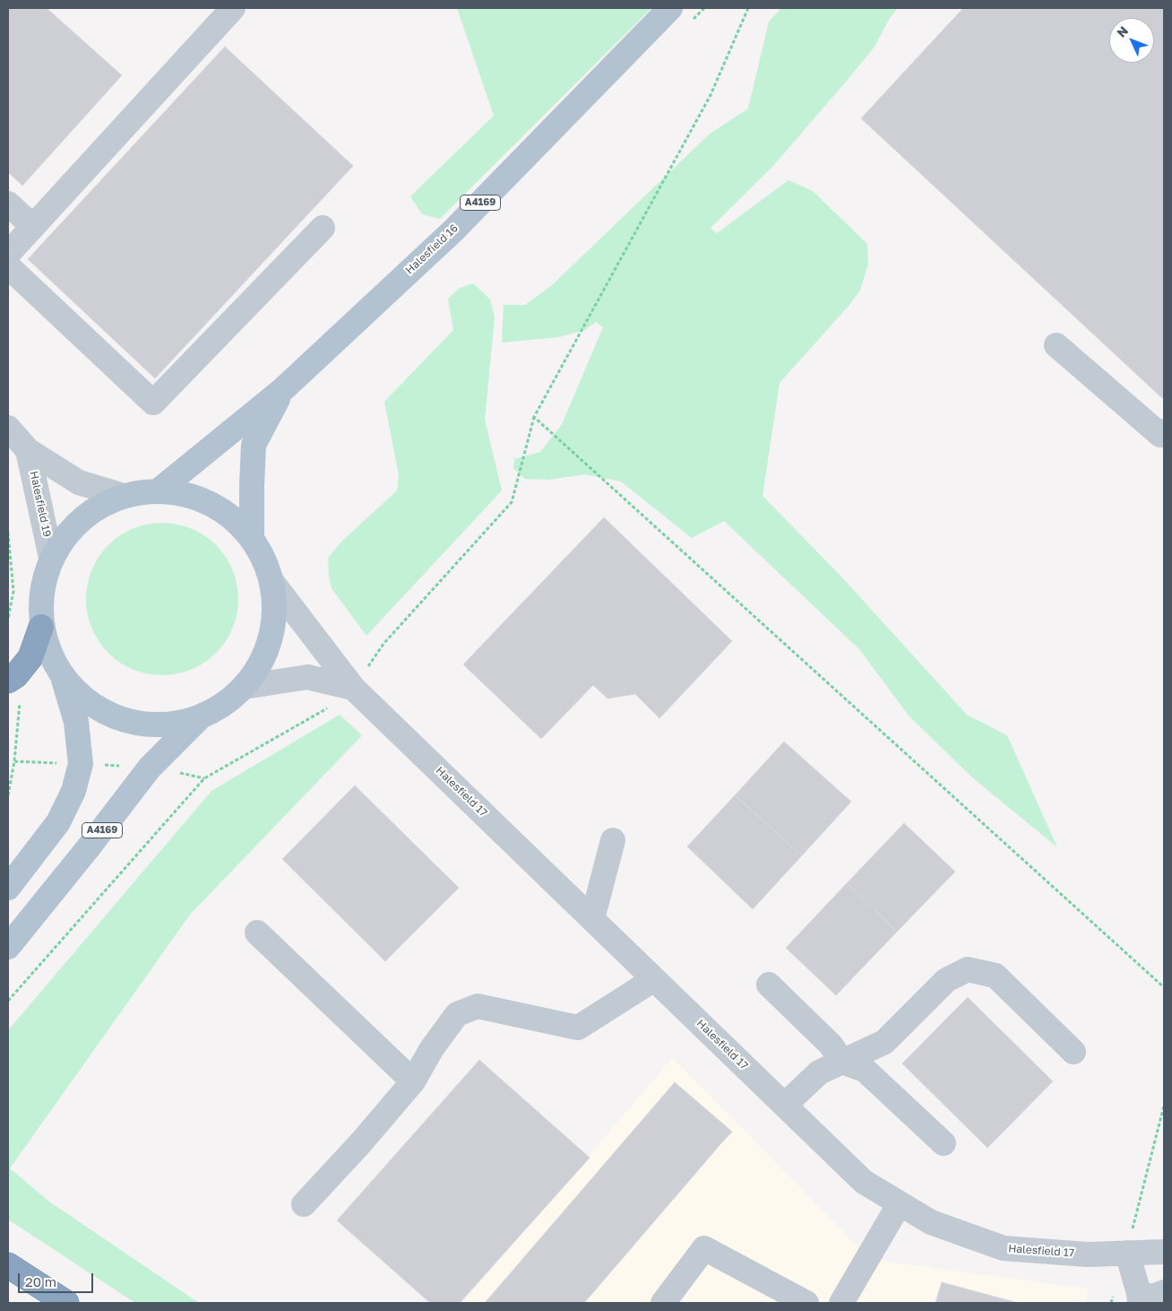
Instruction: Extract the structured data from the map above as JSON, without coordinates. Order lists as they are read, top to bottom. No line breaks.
{"streets":{"main road":["A4169","Halesfield 16"],"street":["Halesfield 19","Halesfield 17"]},"scale_bar":"20 m","north":"top left"}
